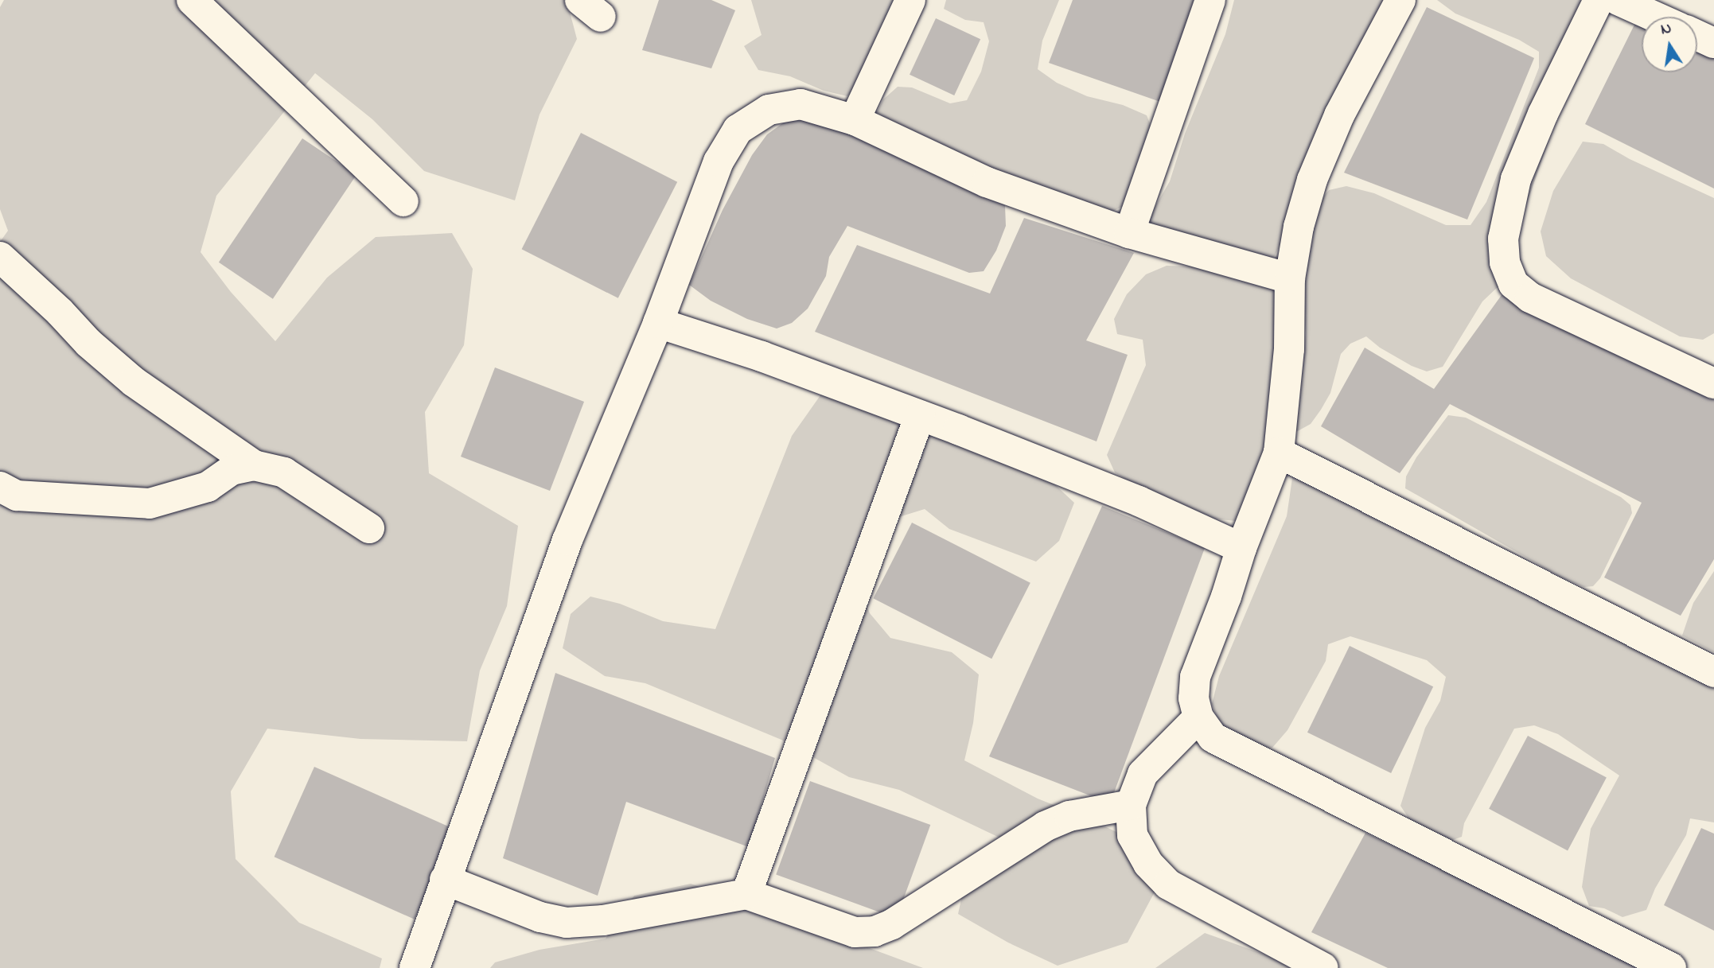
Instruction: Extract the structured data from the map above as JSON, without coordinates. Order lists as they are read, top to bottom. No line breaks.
{"north":"top"}
